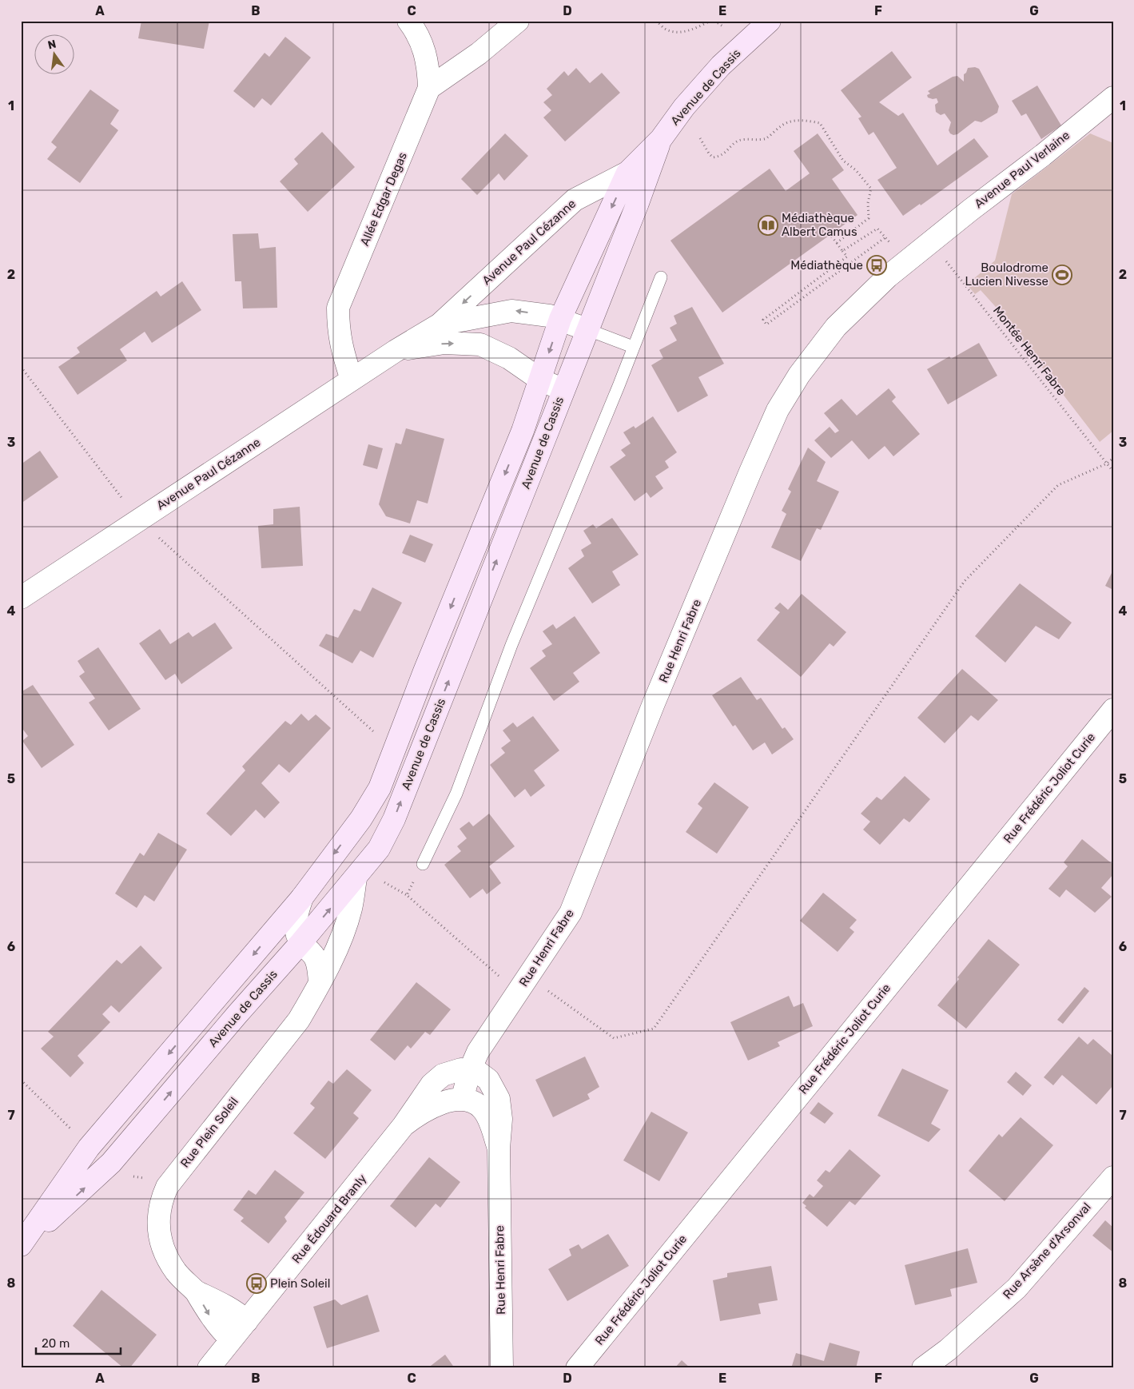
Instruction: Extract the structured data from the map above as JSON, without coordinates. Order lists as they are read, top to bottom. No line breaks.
{"streets":{"main road":["Avenue de Cassis"],"street":["Avenue Paul Verlaine","Allée Edgar Degas","Avenue Paul Cézanne","Rue Henri Fabre","Rue Frédéric Joliot Curie","Rue Plein Soleil","Rue Édouard Branly","Rue Arsène d'Arsonval"],"path":["Montée Henri Fabre"]},"crossings":[["Avenue de Cassis","Avenue Paul Cézanne"],["Avenue de Cassis","Rue Plein Soleil"],["Avenue Paul Verlaine","Montée Henri Fabre"],["Avenue Paul Verlaine","Rue Henri Fabre"],["Allée Edgar Degas","Avenue Paul Cézanne"],["Montée Henri Fabre","Rue Henri Fabre"],["Rue Henri Fabre","Rue Édouard Branly"],["Rue Plein Soleil","Rue Édouard Branly"]],"places":{"library":["Médiathèque Albert Camus"],"bus stop":["Médiathèque","Plein Soleil"],"sports":["Boulodrome Lucien Nivesse"]},"scale_bar":"20 m","north":"top","grid":{"columns":["A","B","C","D","E","F","G"],"rows":["1","2","3","4","5","6","7","8"]}}
